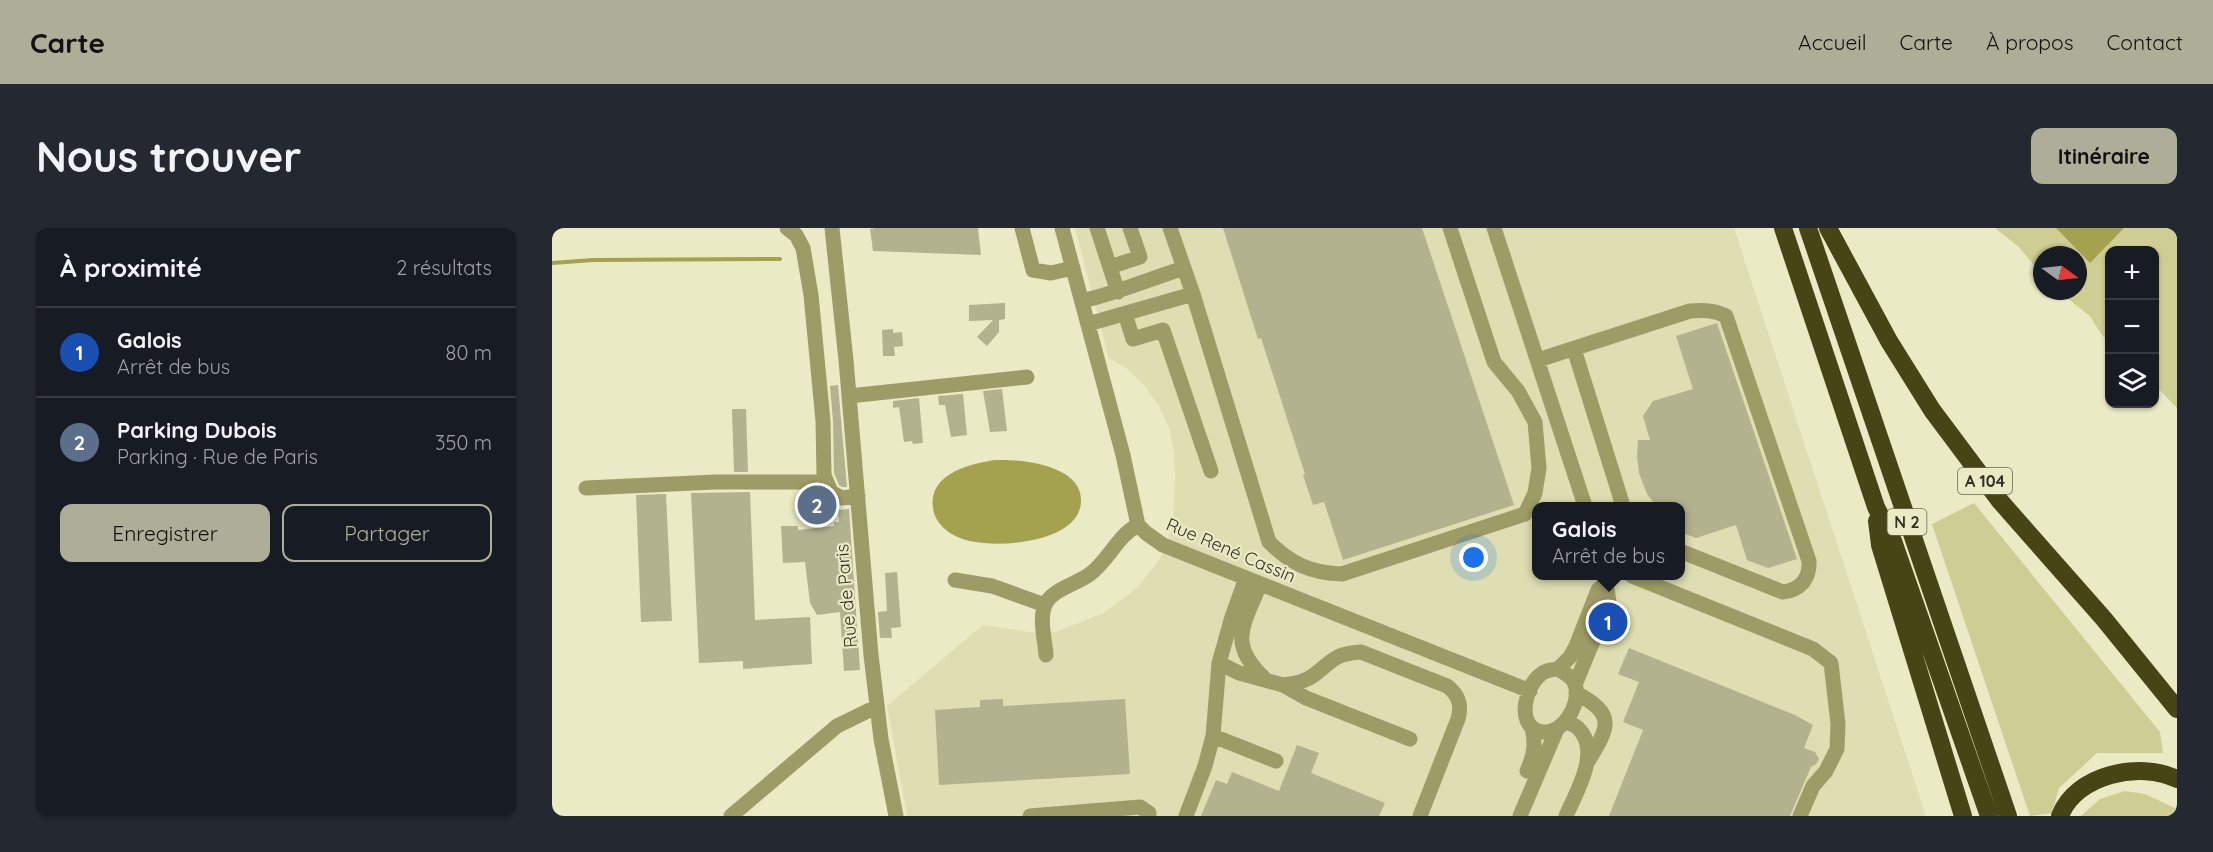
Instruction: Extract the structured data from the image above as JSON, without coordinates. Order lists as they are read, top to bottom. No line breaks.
{"streets":{"highway":["A 104","N 2"],"street":["Rue René Cassin","Rue de Paris"]},"north":"right","page":{"header":"Carte","nav":["Accueil","Carte","À propos","Contact"],"buttons":["Itinéraire",["Enregistrer","Partager"]],"title":"Nous trouver","heading":["À proximité","2 résultats"],"map_buttons":["+","−"],"list":[{"mark":"1","name":"Galois","note":"Arrêt de bus","value":"80 m"},{"mark":"2","name":"Parking Dubois","note":"Parking · Rue de Paris","value":"350 m"}],"pins":["2","1"],"popup":["Galois","Arrêt de bus"]}}
